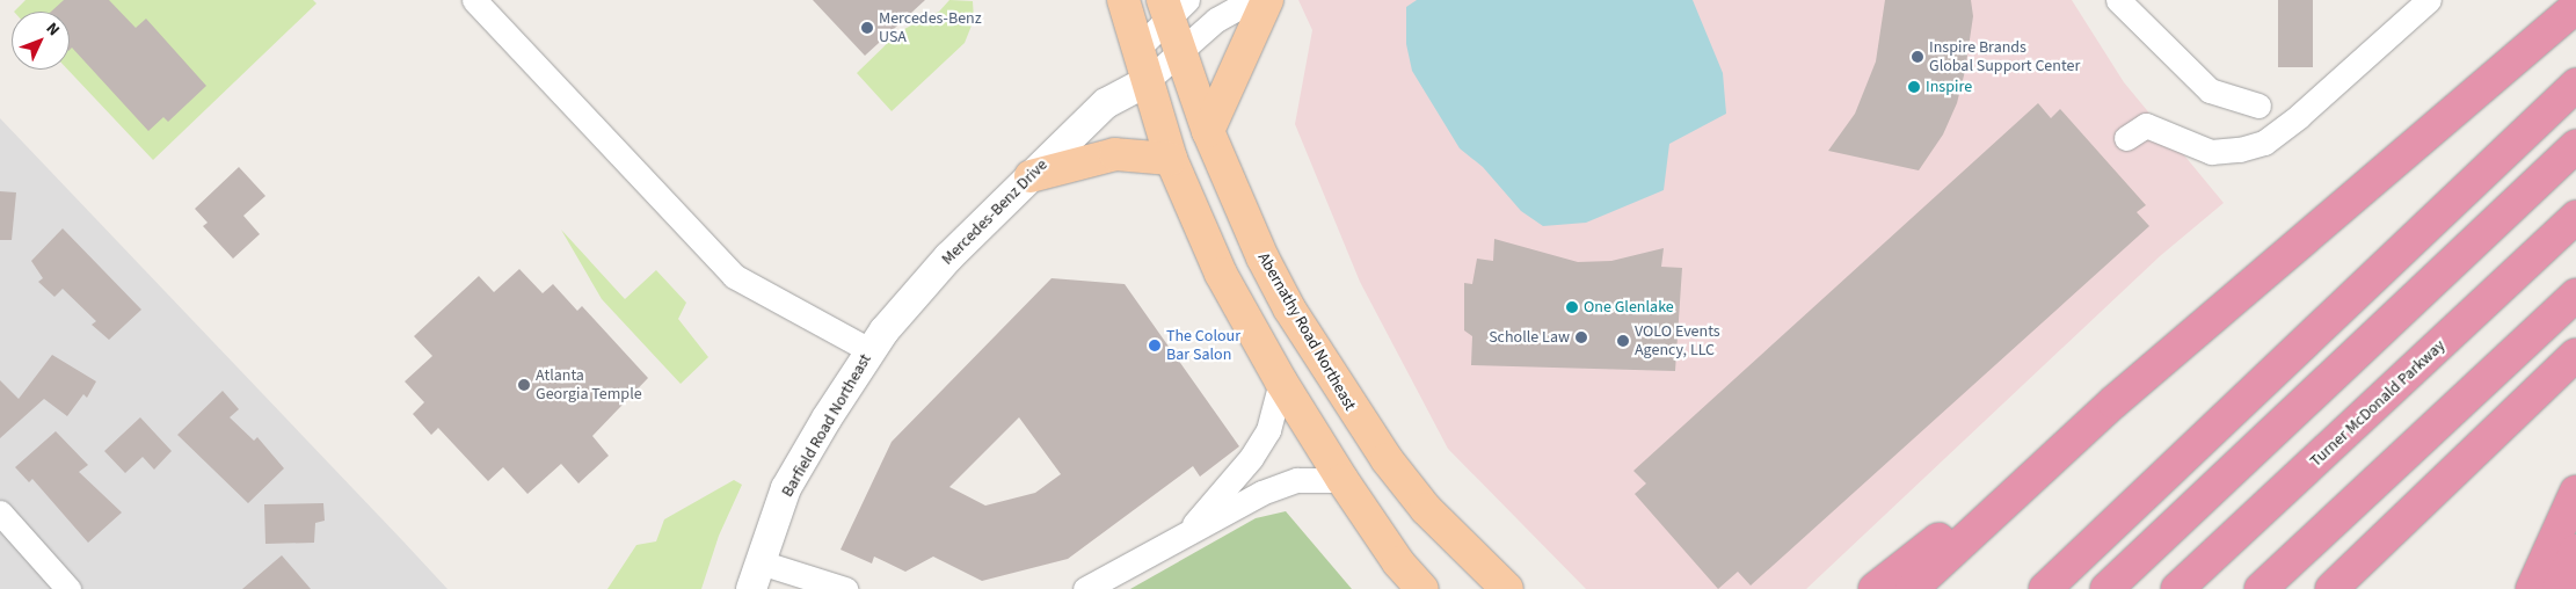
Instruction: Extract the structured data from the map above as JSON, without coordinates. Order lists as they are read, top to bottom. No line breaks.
{"streets":{"highway":["Turner McDonald Parkway"],"main road":["Abernathy Road Northeast"],"street":["Mercedes-Benz Drive","Barfield Road Northeast"]},"crossings":[["Mercedes-Benz Drive","Barfield Road Northeast"]],"places":["Mercedes-Benz USA","Inspire Brands Global Support Center","Inspire","One Glenlake","Scholle Law","VOLO Events Agency, LLC","The Colour Bar Salon","Atlanta Georgia Temple"],"north":"top right"}
